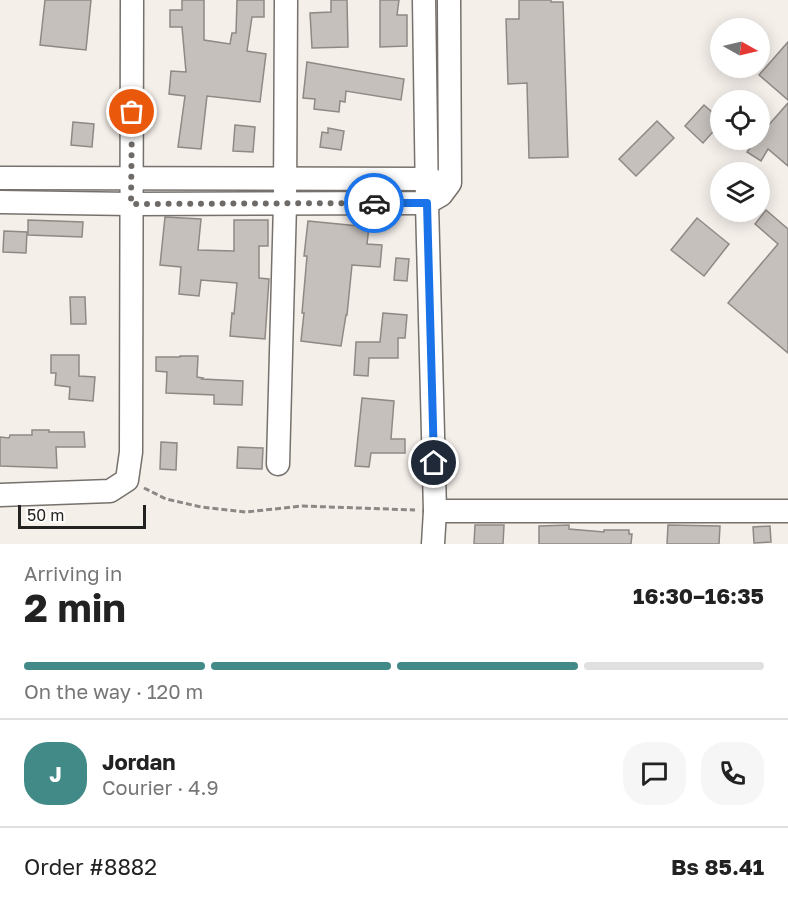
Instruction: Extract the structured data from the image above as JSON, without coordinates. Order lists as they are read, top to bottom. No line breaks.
{"scale_bar":"50 m","north":"right","page":{"scale":"50 m","heading":["2 min","Arriving in","16:30–16:35"],"panel":["Jordan","Courier · 4.9","Order #8882","Bs 85.41"],"bar":"On the way · 120 m","round":"J"}}
